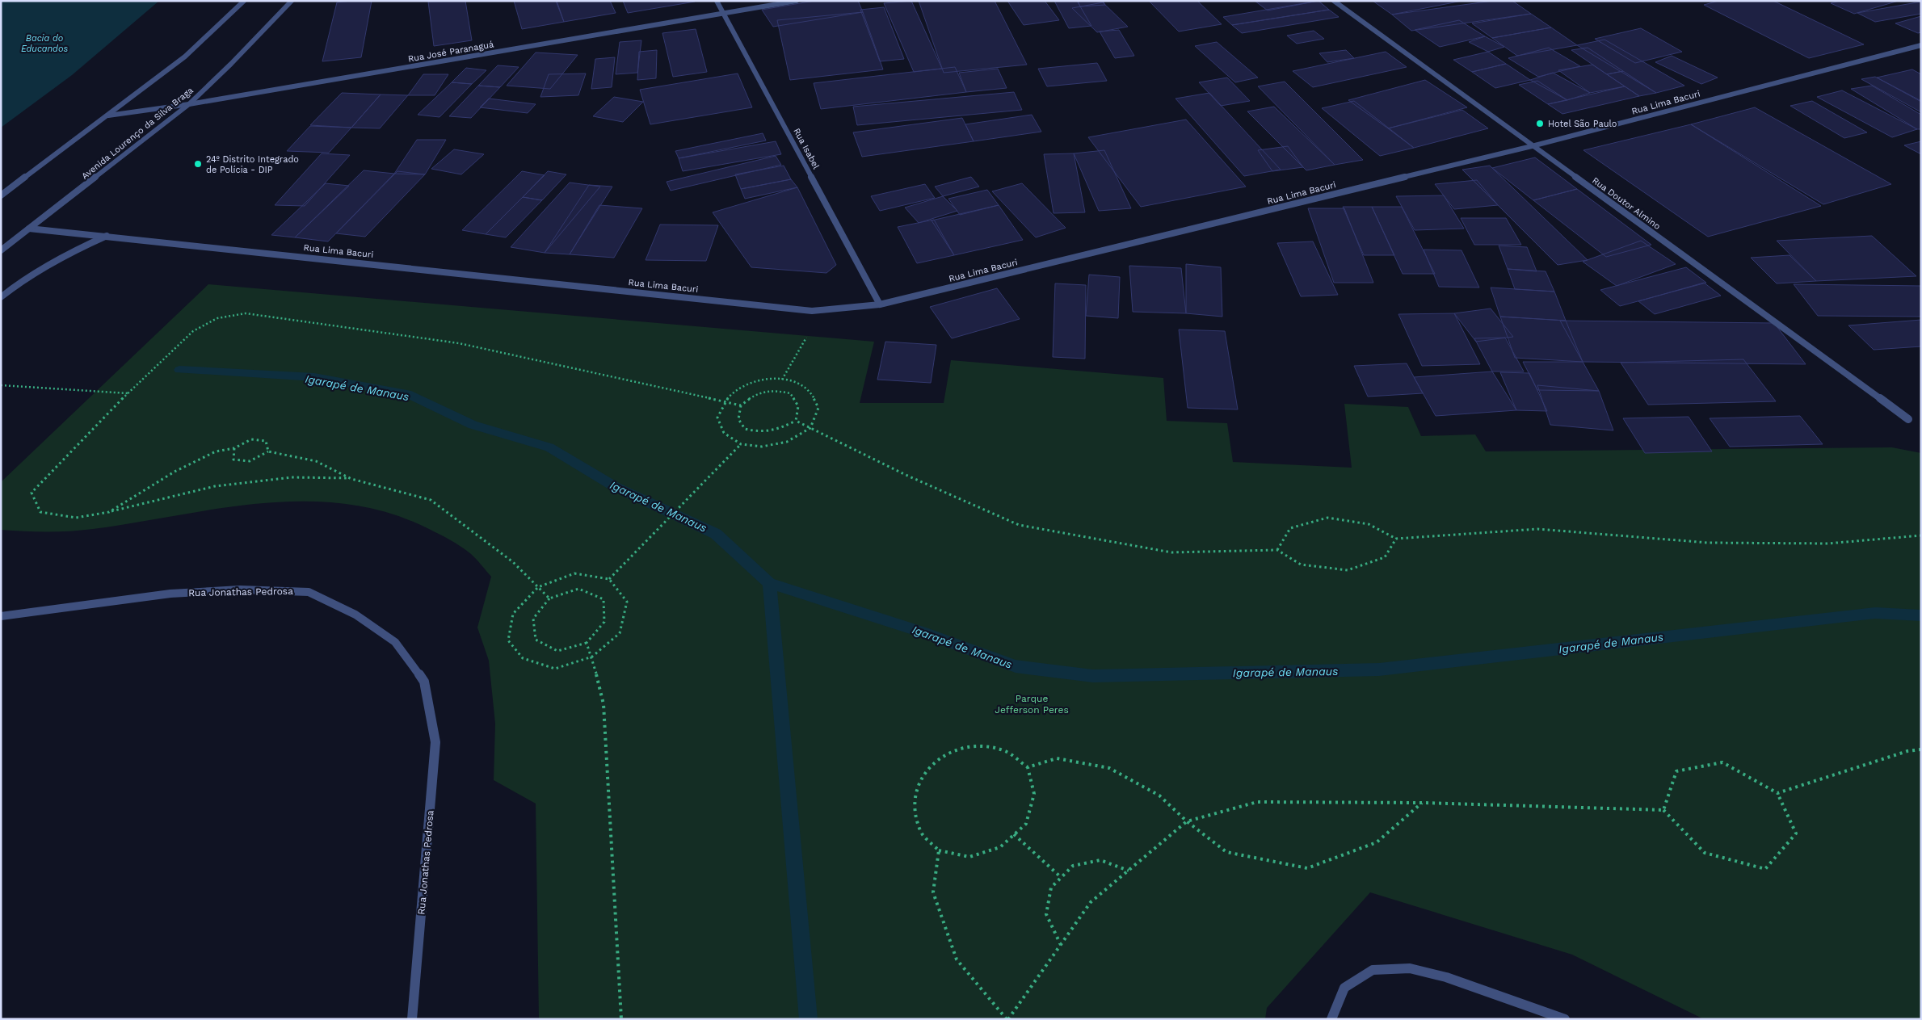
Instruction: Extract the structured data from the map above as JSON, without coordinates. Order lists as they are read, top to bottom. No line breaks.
{"streets":{"street":["Rua José Paranaguá","Rua Lima Bacuri","Avenida Lourenço da Silva Braga","Rua Isabel","Rua Doutor Almino","Rua Jonathas Pedrosa"]},"crossings":[["Rua José Paranaguá","Avenida Lourenço da Silva Braga"],["Rua José Paranaguá","Rua Isabel"],["Rua Lima Bacuri","Avenida Lourenço da Silva Braga"],["Rua Lima Bacuri","Rua Isabel"],["Rua Lima Bacuri","Rua Doutor Almino"]],"water":["Bacia do Educandos","Igarapé de Manaus"],"parks":["Parque Jefferson Peres"],"places":["Hotel São Paulo","24º Distrito Integrado de Polícia - DIP"]}
